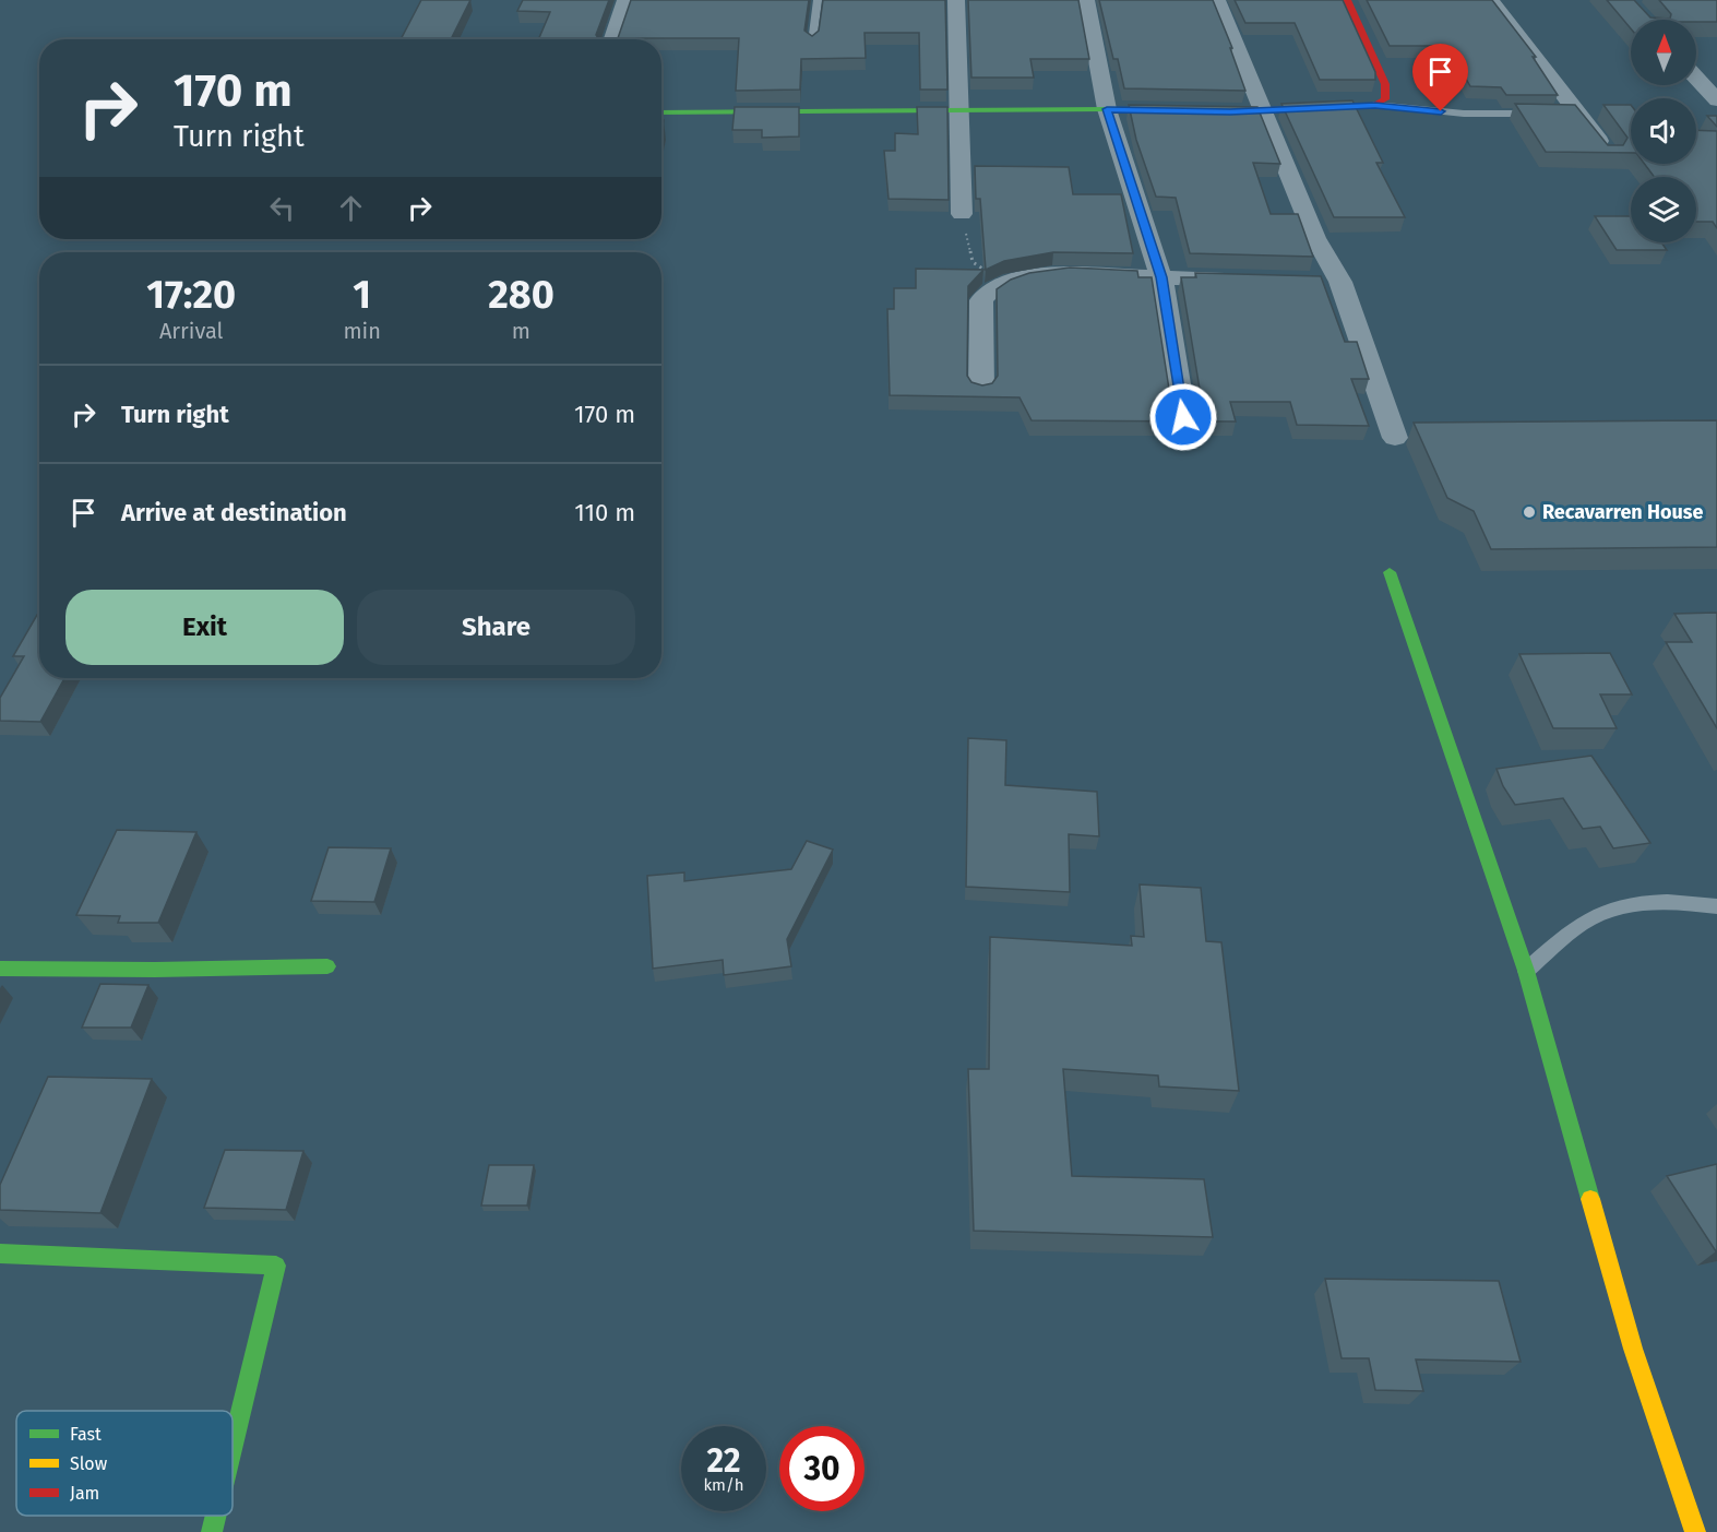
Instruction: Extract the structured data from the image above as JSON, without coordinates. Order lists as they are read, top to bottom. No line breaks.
{"places":["Recavarren House"],"legend":["Fast","Slow","Jam"],"north":"top","page":{"turn":["170 m","Turn right"],"eta":["17:20","Arrival","1","min","280","m"],"list":[{"name":"Turn right","value":"170 m"},{"name":"Arrive at destination","value":"110 m"}],"buttons":["Exit","Share"],"speed":"22 km/h","limit":"30"}}
